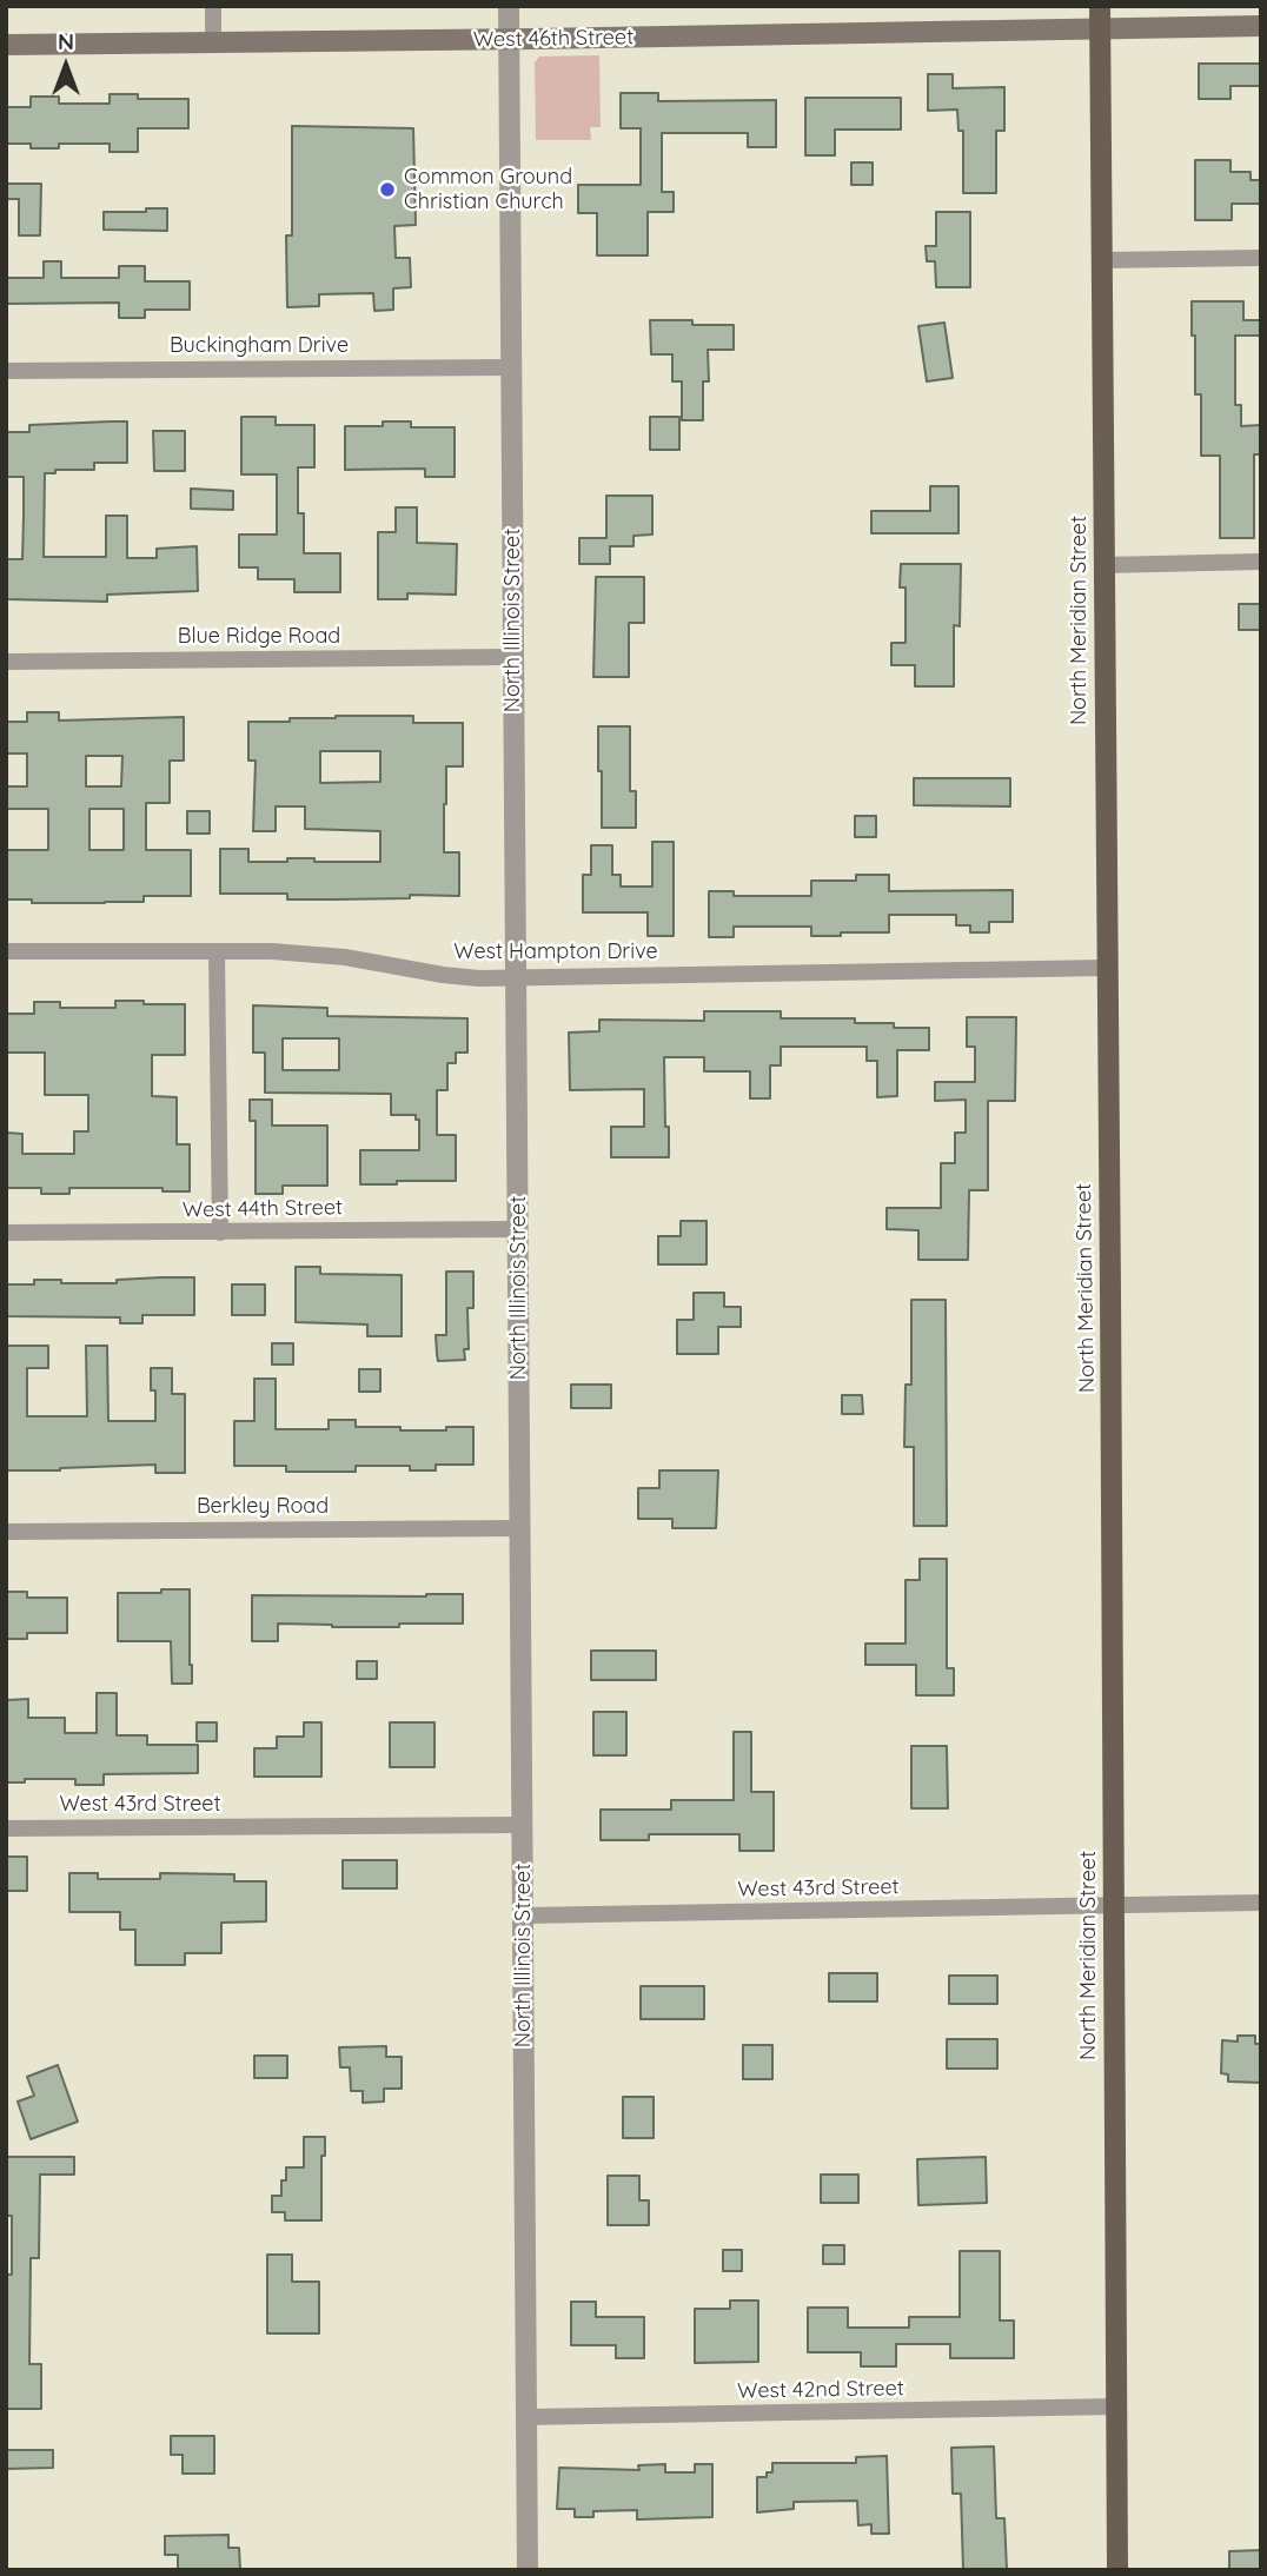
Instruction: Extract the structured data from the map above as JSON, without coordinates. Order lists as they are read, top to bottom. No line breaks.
{"streets":{"main road":["West 46th Street","North Meridian Street"],"street":["Buckingham Drive","North Illinois Street","Blue Ridge Road","West Hampton Drive","West 44th Street","Berkley Road","West 43rd Street","West 42nd Street"]},"crossings":[["West 46th Street","North Illinois Street"],["West 46th Street","North Meridian Street"],["Buckingham Drive","North Illinois Street"],["North Illinois Street","Blue Ridge Road"],["North Illinois Street","West Hampton Drive"],["North Illinois Street","West 44th Street"],["North Illinois Street","Berkley Road"],["North Illinois Street","West 43rd Street"],["North Illinois Street","West 42nd Street"],["North Meridian Street","West Hampton Drive"],["North Meridian Street","West 43rd Street"],["North Meridian Street","West 42nd Street"]],"places":["Common Ground Christian Church"],"north":"top"}
